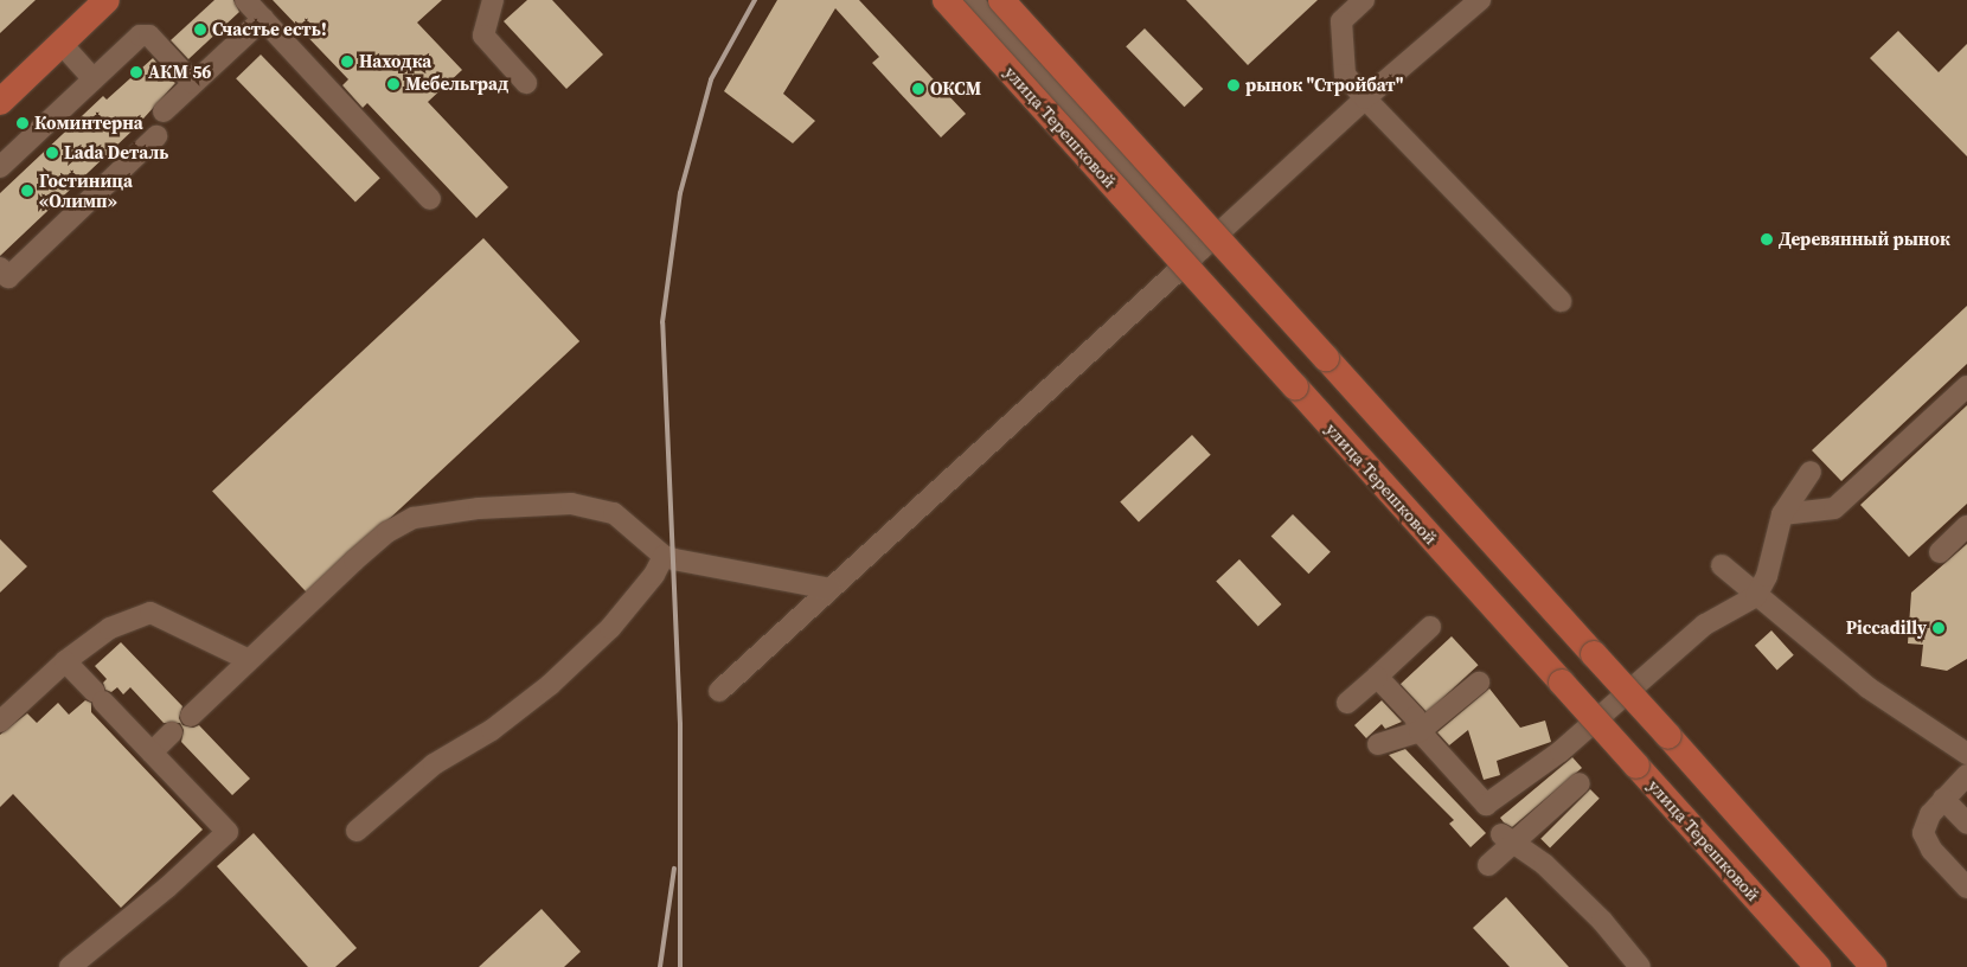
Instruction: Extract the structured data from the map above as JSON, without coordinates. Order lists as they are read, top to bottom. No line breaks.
{"streets":{"main road":["улица Терешковой"]},"places":["Счастье есть!","Находка","АКМ 56","Мебельград","рынок \"Стройбат\"","ОКСМ","Коминтерна","Lada Dеталь","Гостиница «Олимп»","Деревянный рынок","Piccadilly"]}
